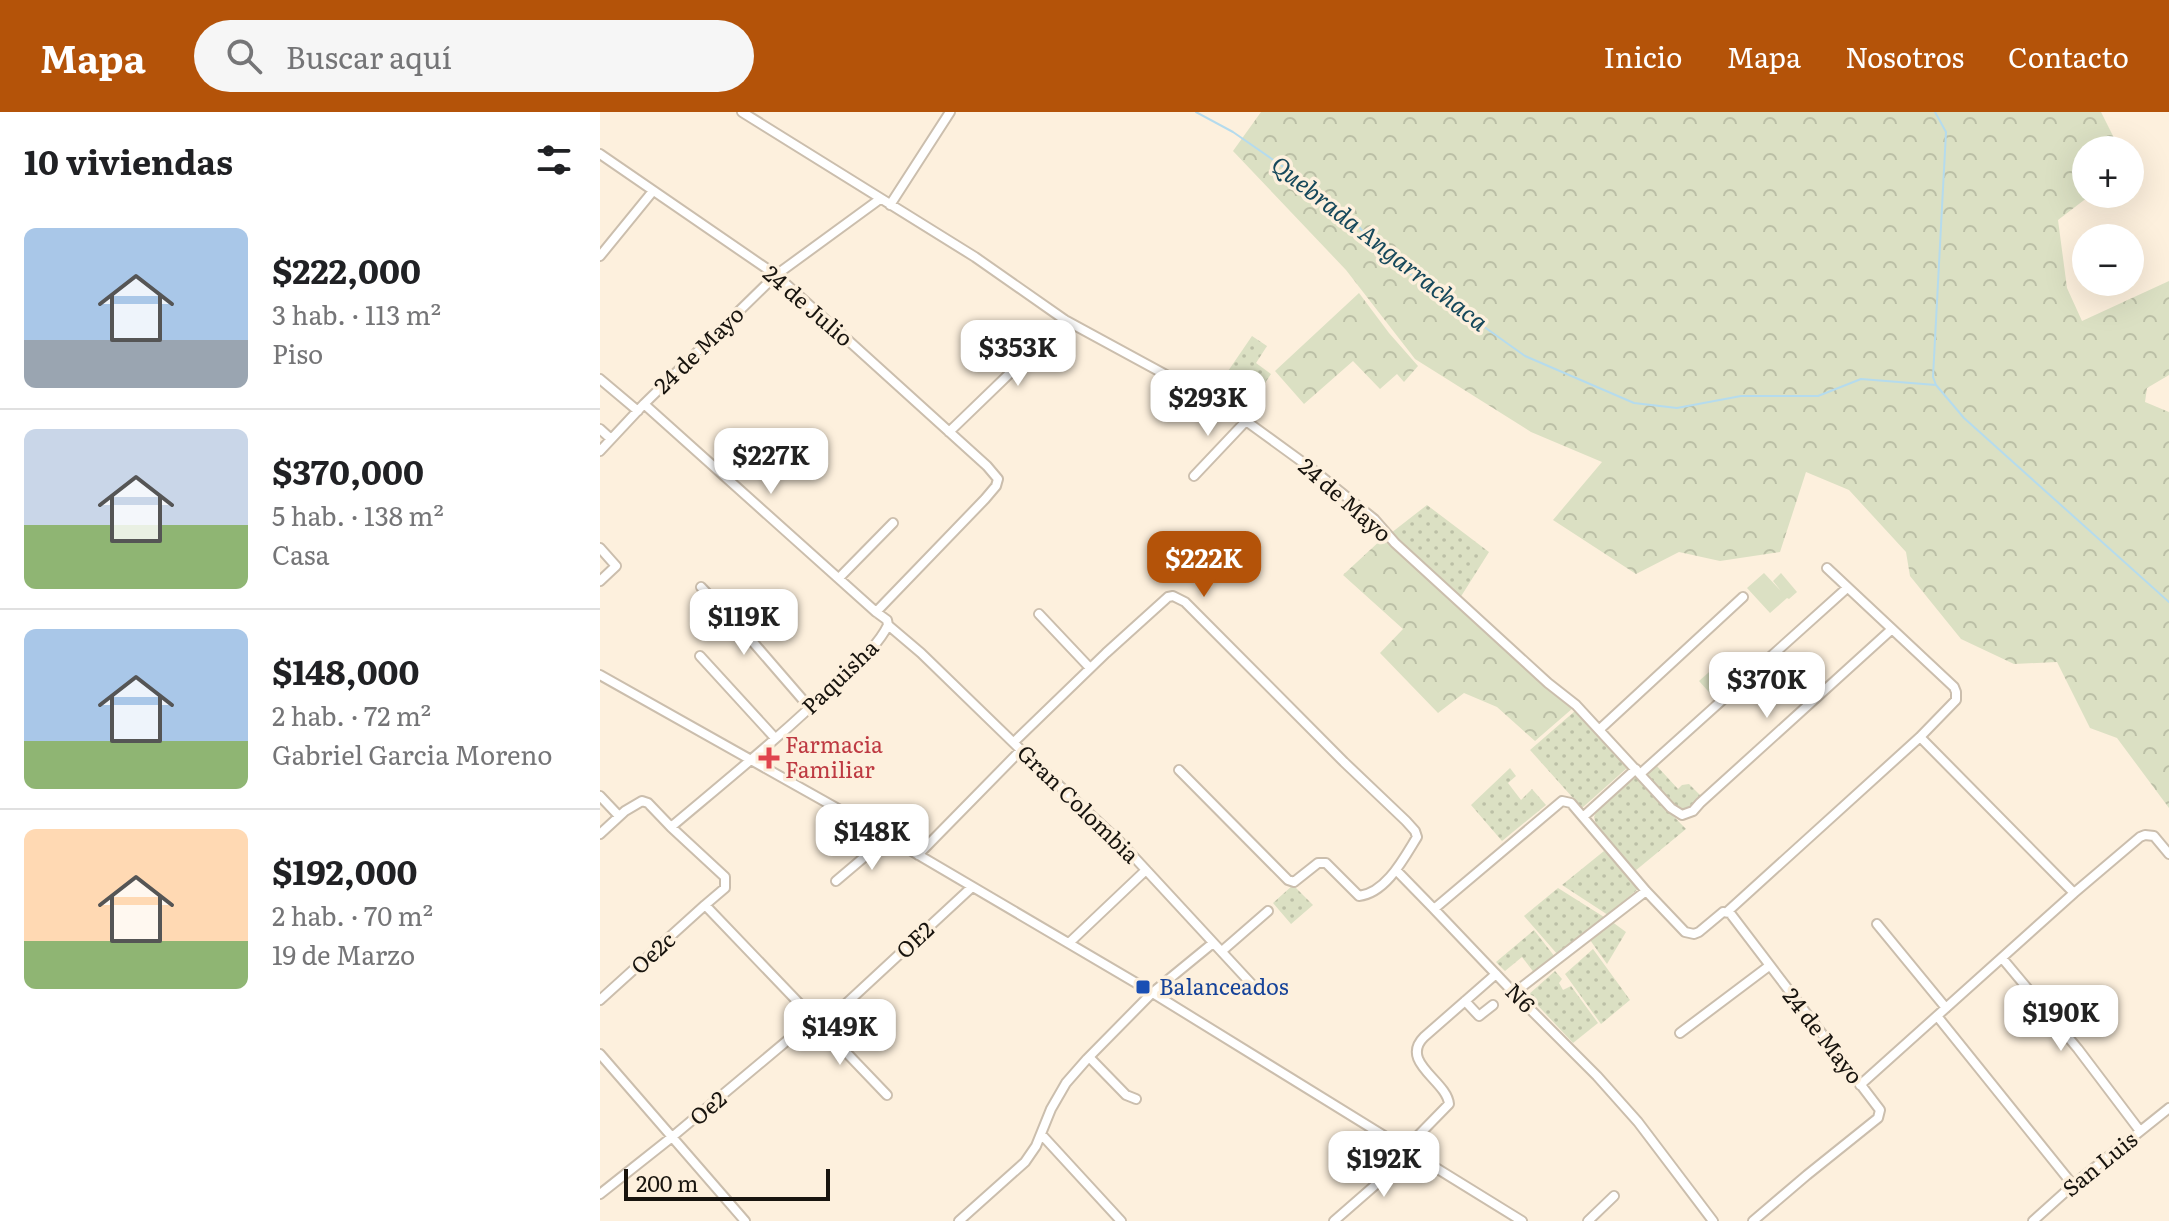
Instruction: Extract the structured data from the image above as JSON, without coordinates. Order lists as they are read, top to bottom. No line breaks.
{"streets":{"street":["24 de Julio","24 de Mayo","Paquisha","Gran Colombia","OE2","Oe2c","N6","Oe2","San Luis"]},"crossings":[["24 de Julio","24 de Mayo"],["24 de Julio","Paquisha"],["Paquisha","Gran Colombia"],["Paquisha","Oe2c"]],"water":["Quebrada Angarrachaca"],"places":{"health":["Farmacia Familiar"],"transit":["Balanceados"]},"scale_bar":"200 m","page":{"header":"Mapa","search":"Buscar aquí","nav":["Inicio","Mapa","Nosotros","Contacto"],"heading":"10 viviendas","map_buttons":["+","−"],"list":[{"name":"$222,000","note":"3 hab. · 113 m² · Piso"},{"name":"$370,000","note":"5 hab. · 138 m² · Casa"},{"name":"$148,000","note":"2 hab. · 72 m² · Gabriel Garcia Moreno"},{"name":"$192,000","note":"2 hab. · 70 m² · 19 de Marzo"}],"price":["$353K","$293K","$227K","$222K","$119K","$370K","$148K","$190K","$149K","$192K"],"scale":"200 m"}}
